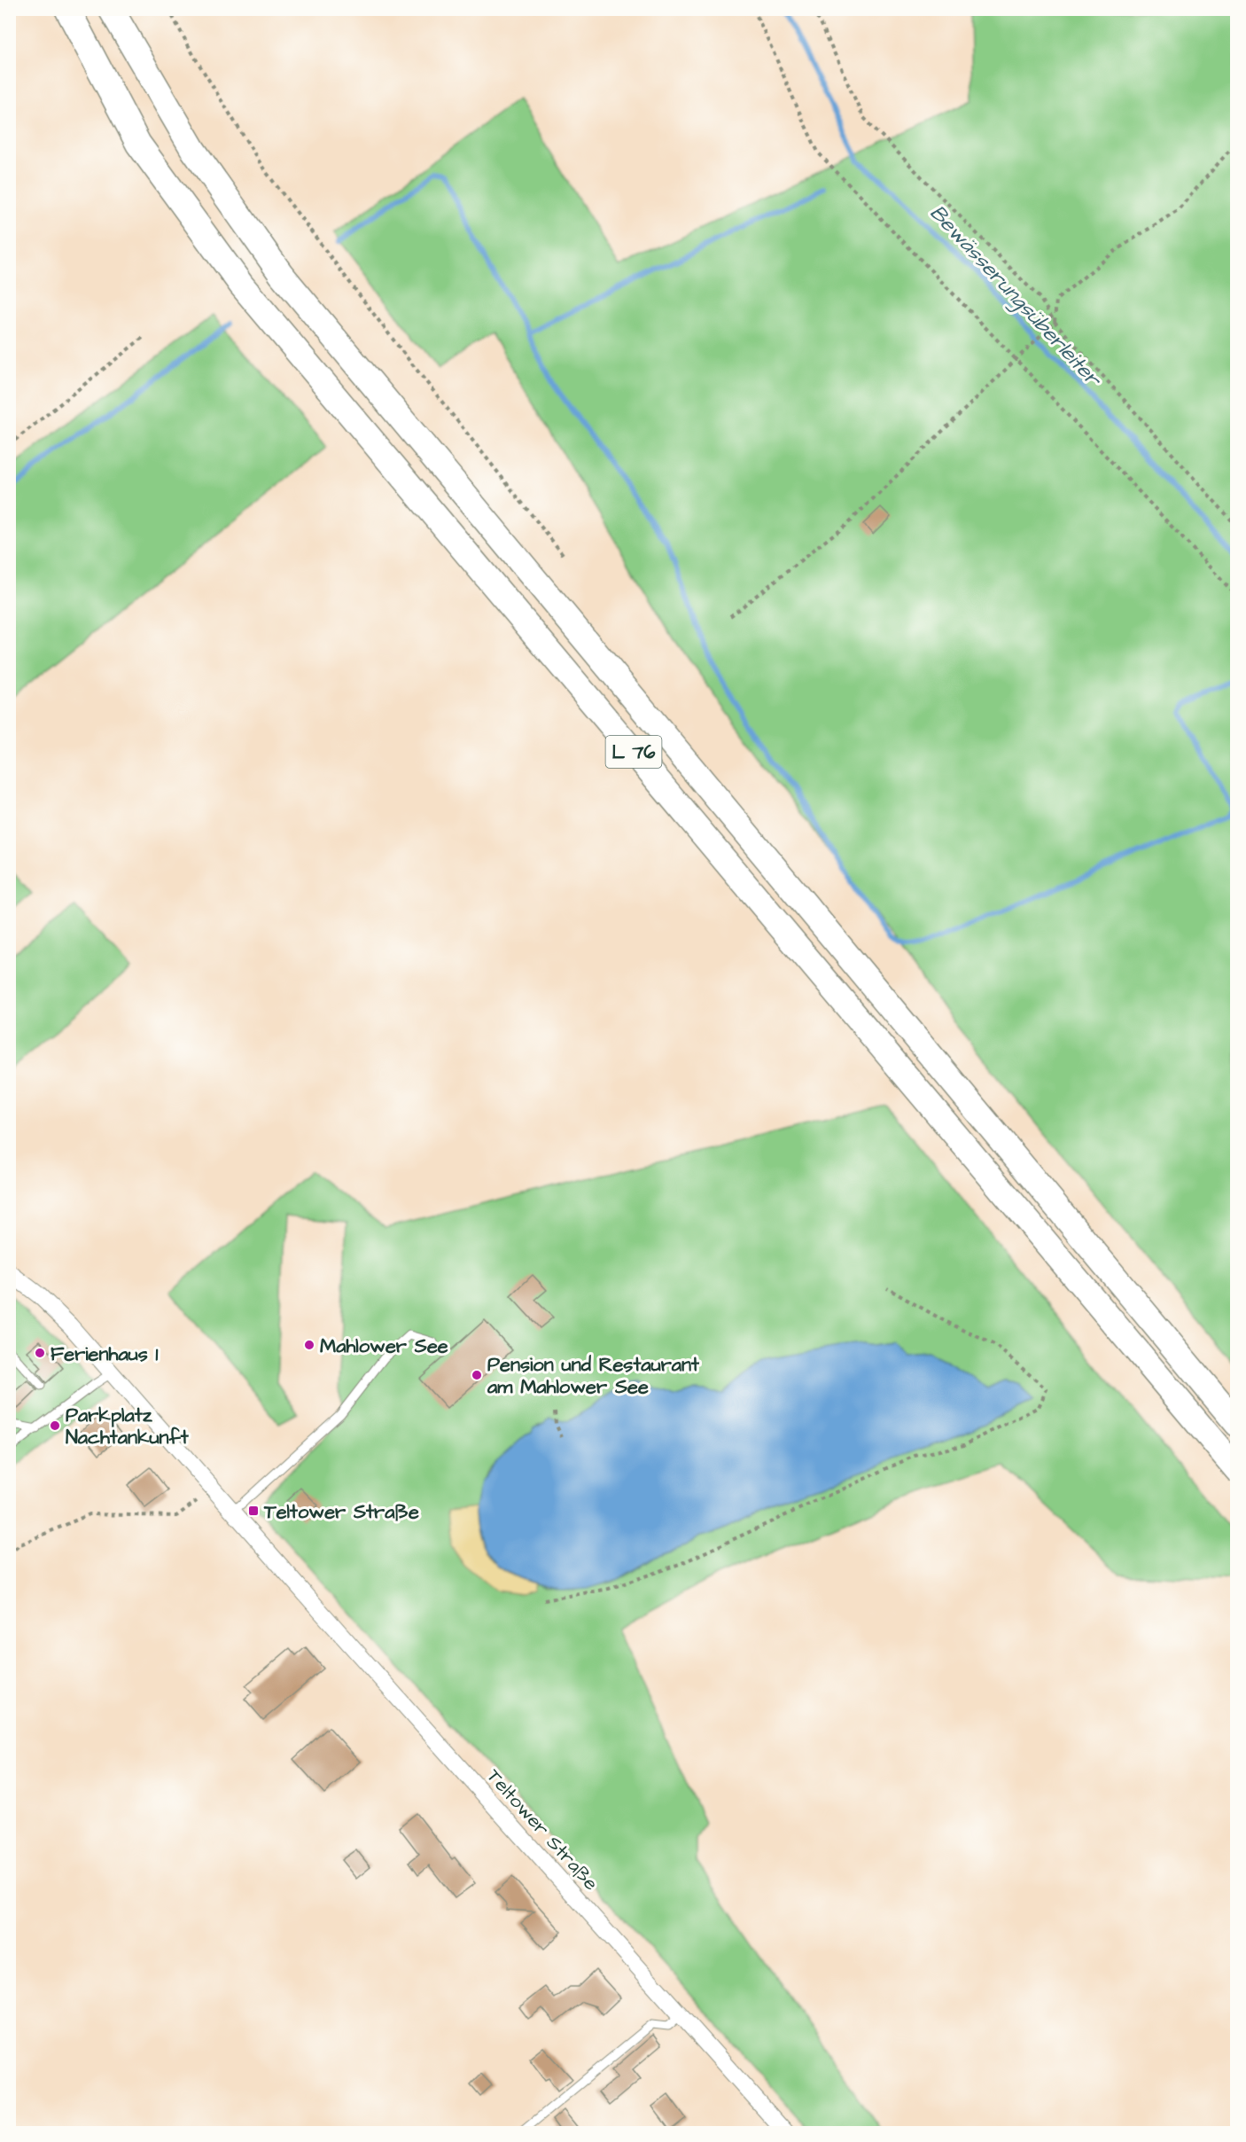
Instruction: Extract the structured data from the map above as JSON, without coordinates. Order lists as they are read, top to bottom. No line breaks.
{"streets":{"main road":["L 76"],"street":["Teltower Straße"]},"water":["Bewässerungsüberleiter"],"places":{"other":["Mahlower See","Ferienhaus 1","Pension und Restaurant am Mahlower See","Parkplatz Nachtankunft"],"transit":["Teltower Straße"]}}
